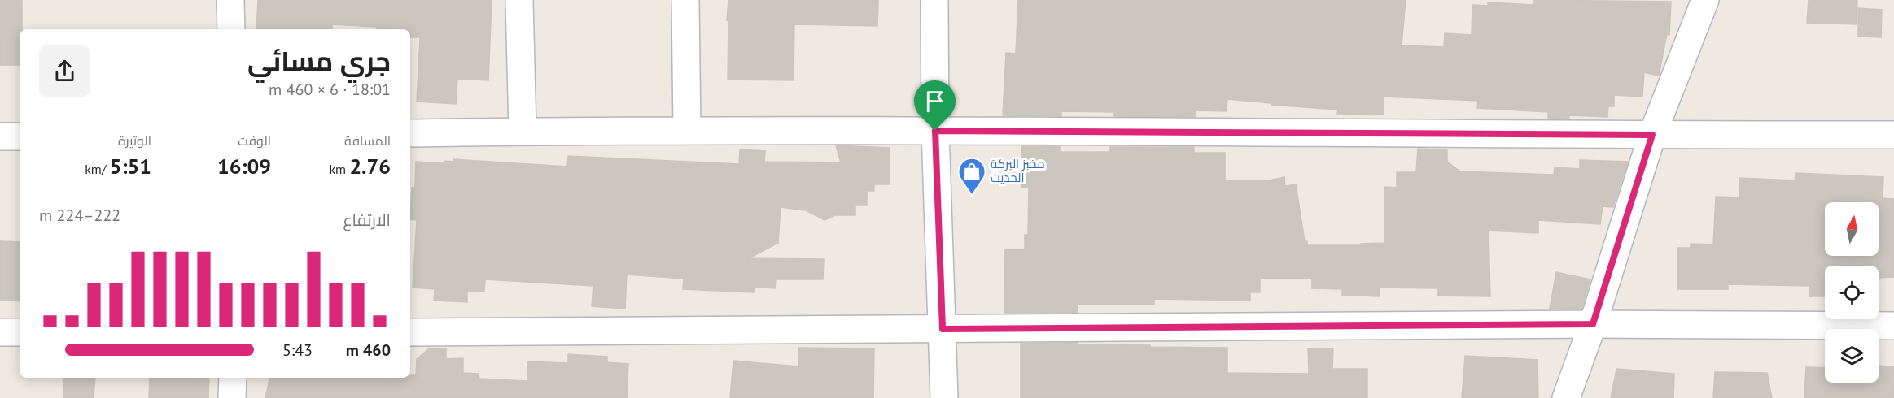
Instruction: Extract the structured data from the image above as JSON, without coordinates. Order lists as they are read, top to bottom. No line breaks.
{"places":{"shop":["مخبز البركة الحديث"]},"north":"top","page":{"heading":["جري مسائي","18:01 · 6 × 460 m"],"stats":[["المسافة","2.76 km"],["الوقت","16:09"],["الوتيرة","5:51 /km"]],"chart":["الارتفاع","222–224 m"],"list":[{"name":"460 m","note":"5:43"}]}}
